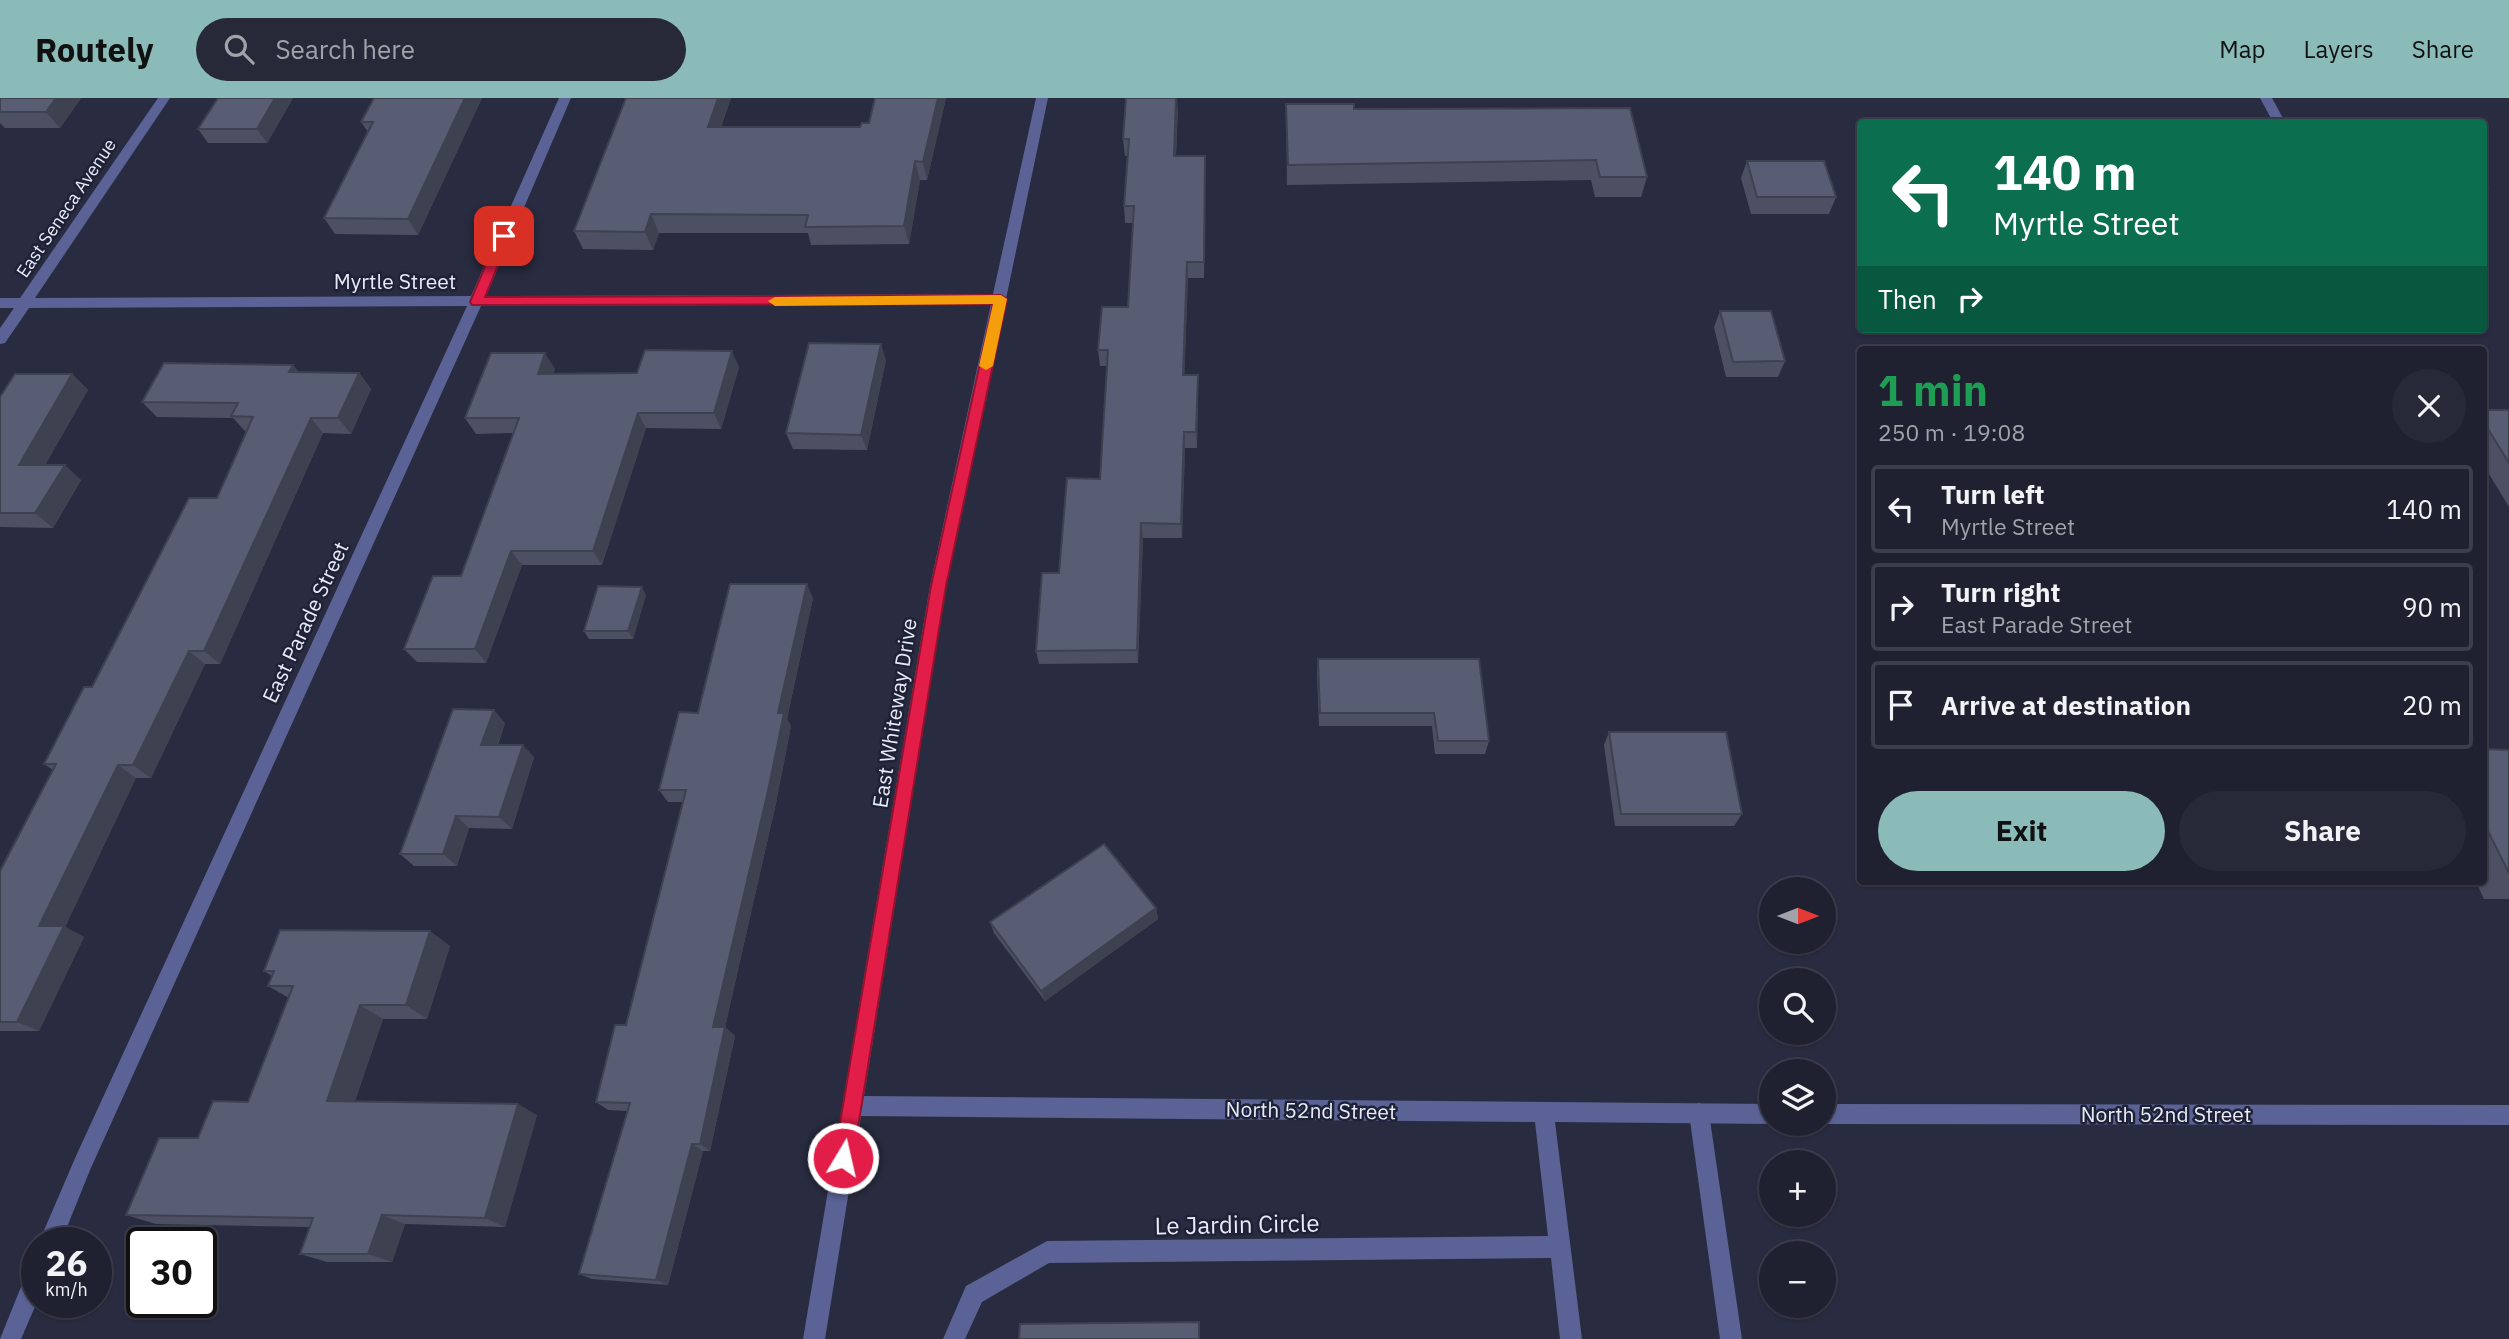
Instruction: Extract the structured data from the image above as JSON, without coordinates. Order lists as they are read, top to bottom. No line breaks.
{"streets":{"street":["East Seneca Avenue","Myrtle Street","East Parade Street","East Whiteway Drive","North 52nd Street","Le Jardin Circle"]},"crossings":[["East Seneca Avenue","Myrtle Street"],["Myrtle Street","East Parade Street"],["Myrtle Street","East Whiteway Drive"],["East Whiteway Drive","North 52nd Street"]],"north":"right","page":{"header":"Routely","search":"Search here","nav":["Map","Layers","Share"],"turn":["140 m","Myrtle Street"],"then":"Then","heading":["1 min","250 m · 19:08"],"list":[{"name":"Turn left","note":"Myrtle Street","value":"140 m"},{"name":"Turn right","note":"East Parade Street","value":"90 m"},{"name":"Arrive at destination","value":"20 m"}],"buttons":["Exit","Share"],"map_buttons":["+","−"],"speed":"26 km/h","limit":"30"}}
